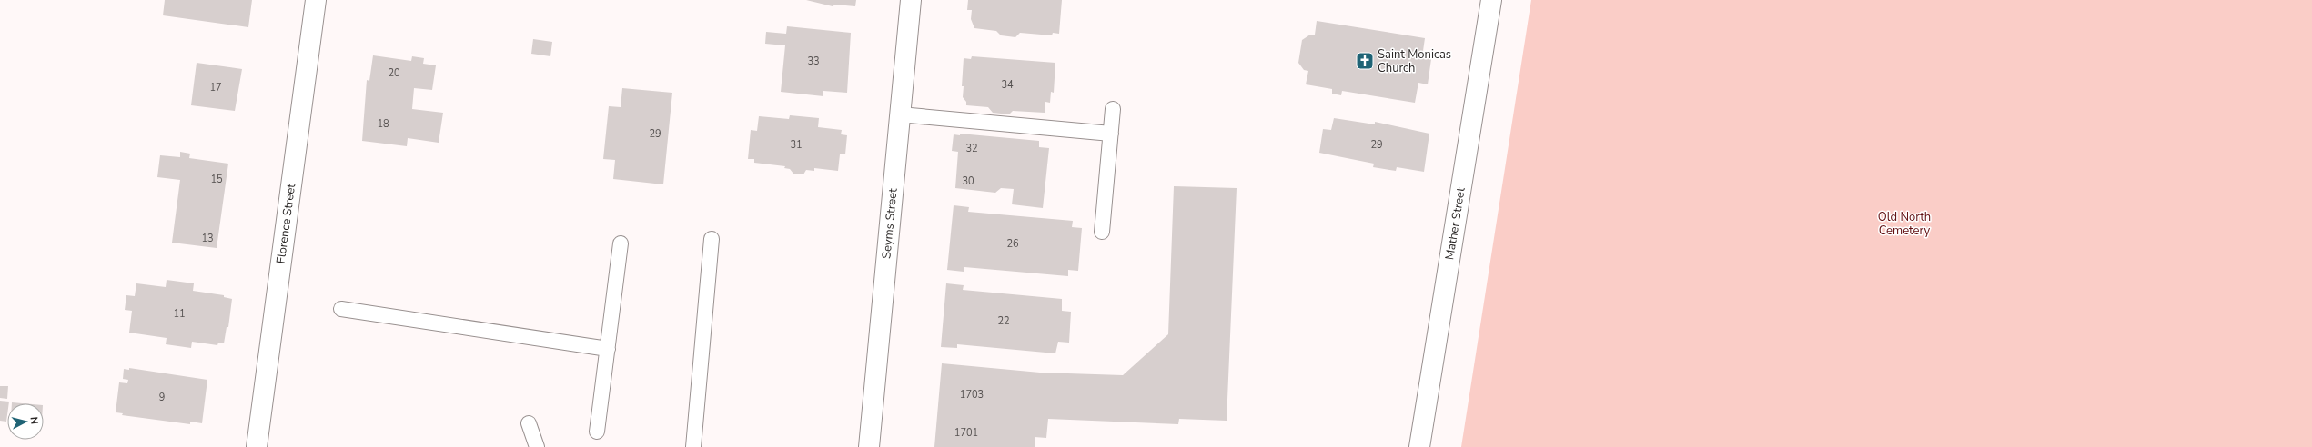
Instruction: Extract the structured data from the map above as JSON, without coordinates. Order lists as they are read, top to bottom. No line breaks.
{"streets":{"street":["Florence Street","Seyms Street","Mather Street"]},"parks":["Old North Cemetery"],"places":{"church":["Saint Monicas Church"]},"house_numbers":["33","20","34","17","18","29","31","29","32","15","30","13","26","11","22","1703","9","1701"],"north":"right"}
